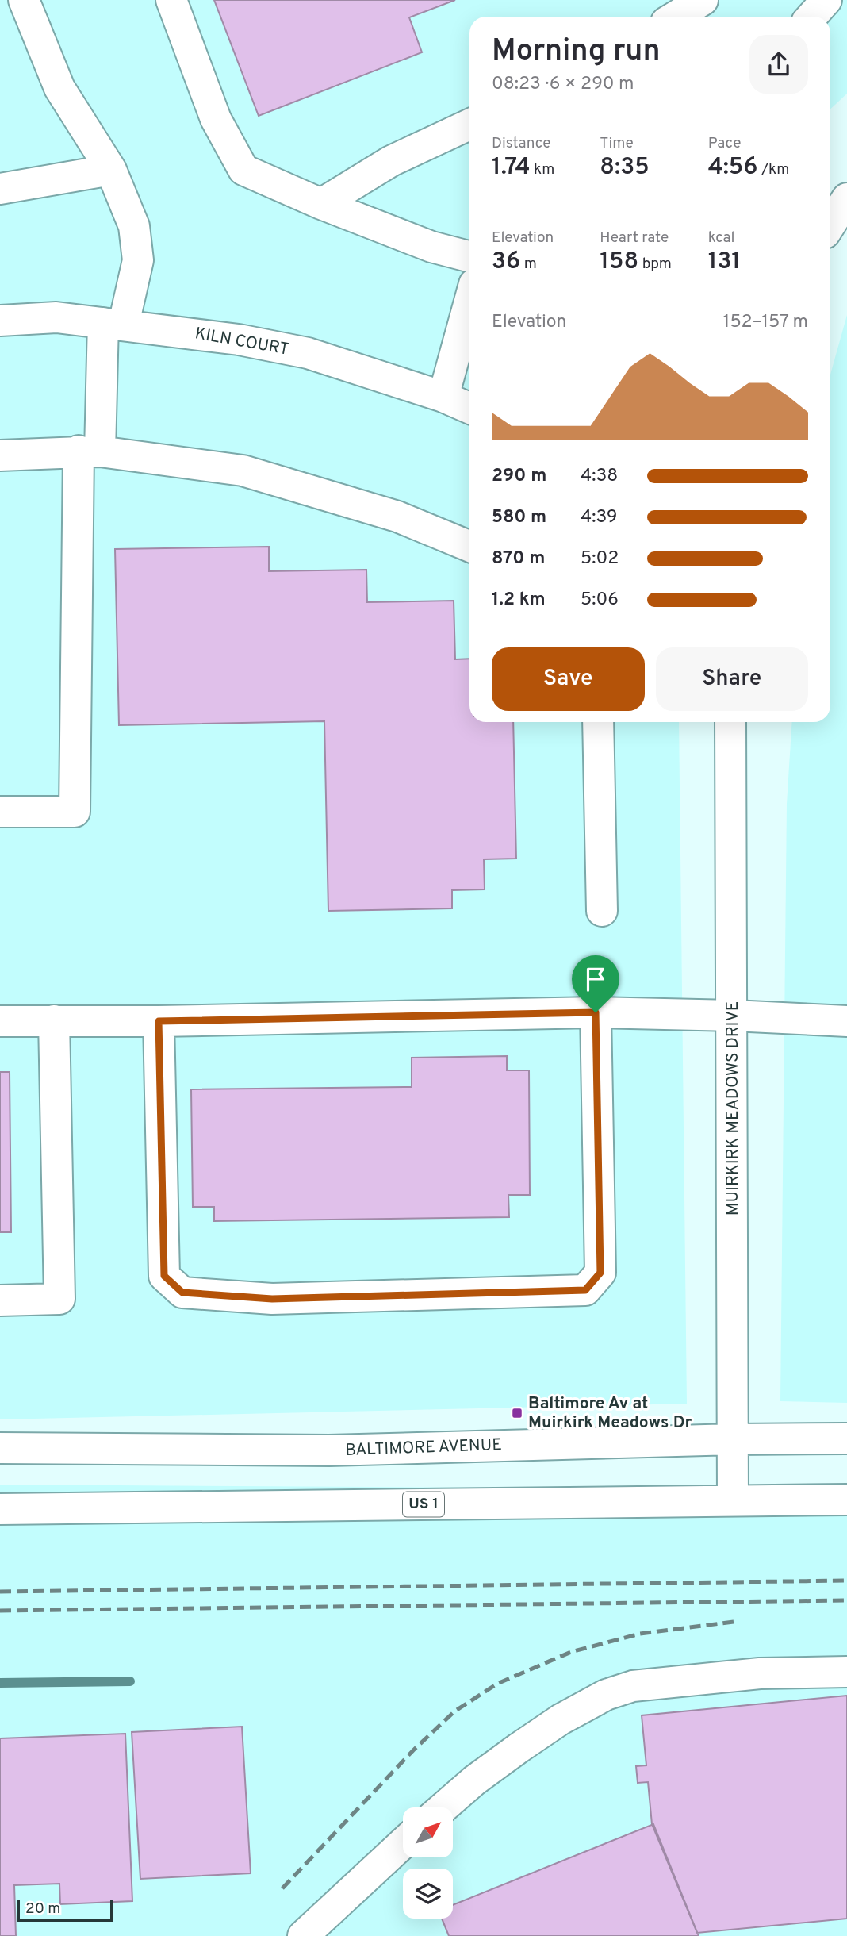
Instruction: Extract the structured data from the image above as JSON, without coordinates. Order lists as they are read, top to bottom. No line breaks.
{"streets":{"main road":["KILN COURT","MUIRKIRK MEADOWS DRIVE","BALTIMORE AVENUE","US 1"]},"crossings":[["MUIRKIRK MEADOWS DRIVE","BALTIMORE AVENUE"],["MUIRKIRK MEADOWS DRIVE","US 1"]],"places":{"transit":["Baltimore Av at Muirkirk Meadows Dr"]},"scale_bar":"20 m","north":"top right","page":{"heading":["Morning run","08:23 · 6 × 290 m"],"stats":[["Distance","1.74 km"],["Time","8:35"],["Pace","4:56 /km"],["Elevation","36 m"],["Heart rate","158 bpm"],["kcal","131"]],"chart":["Elevation","152–157 m"],"list":[{"name":"290 m","note":"4:38"},{"name":"580 m","note":"4:39"},{"name":"870 m","note":"5:02"},{"name":"1.2 km","note":"5:06"}],"buttons":["Save","Share"],"scale":"20 m"}}
